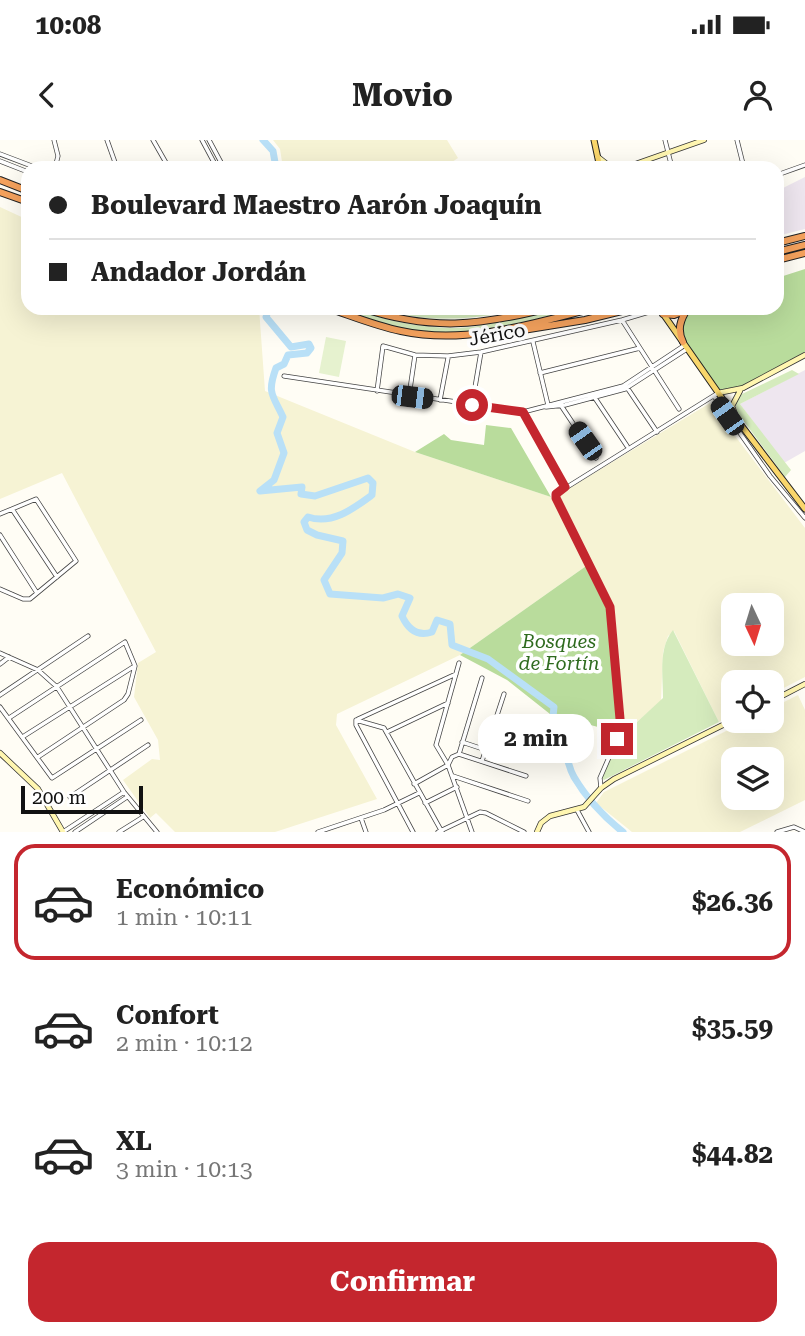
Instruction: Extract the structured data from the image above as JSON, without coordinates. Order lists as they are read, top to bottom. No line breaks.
{"streets":{"street":["Jérico"]},"parks":["Bosques de Fortín"],"scale_bar":"200 m","north":"bottom","page":{"status":"10:08","header":"Movio","banner":["Boulevard Maestro Aarón Joaquín","Andador Jordán"],"bubble":"2 min","scale":"200 m","list":[{"name":"Económico","note":"1 min · 10:11","value":"$26.36"},{"name":"Confort","note":"2 min · 10:12","value":"$35.59"},{"name":"XL","note":"3 min · 10:13","value":"$44.82"}],"buttons":"Confirmar"}}
